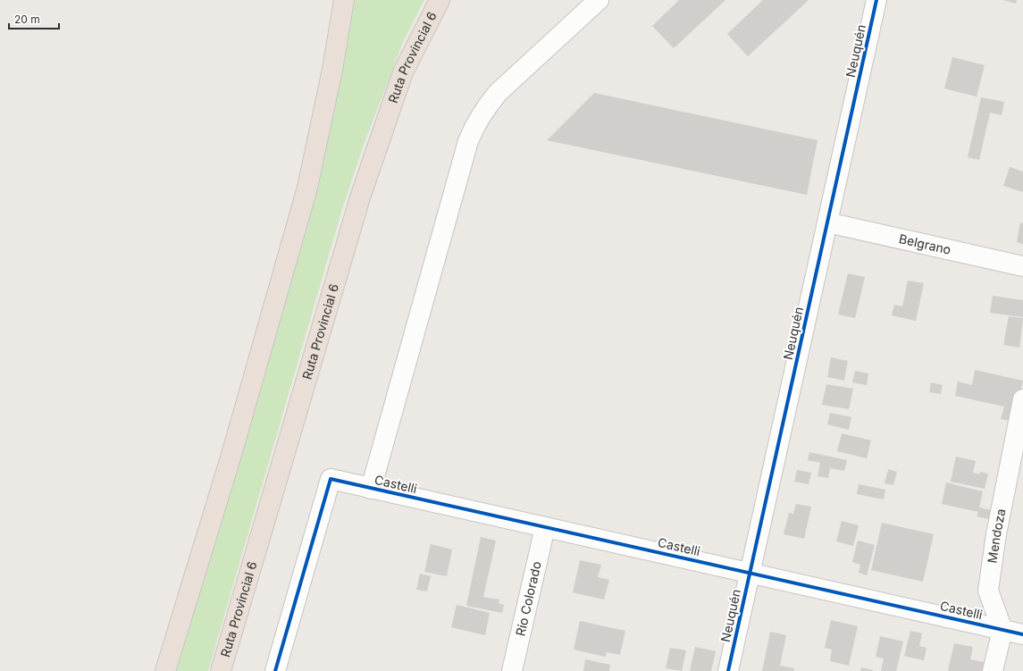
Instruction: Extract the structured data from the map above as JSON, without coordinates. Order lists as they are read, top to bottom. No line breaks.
{"streets":{"highway":["Ruta Provincial 6"],"street":["Neuquén","Belgrano","Castelli","Mendoza","Río Colorado"]},"crossings":[["Neuquén","Belgrano"],["Neuquén","Castelli"],["Castelli","Mendoza"],["Castelli","Río Colorado"]],"scale_bar":"20 m"}
